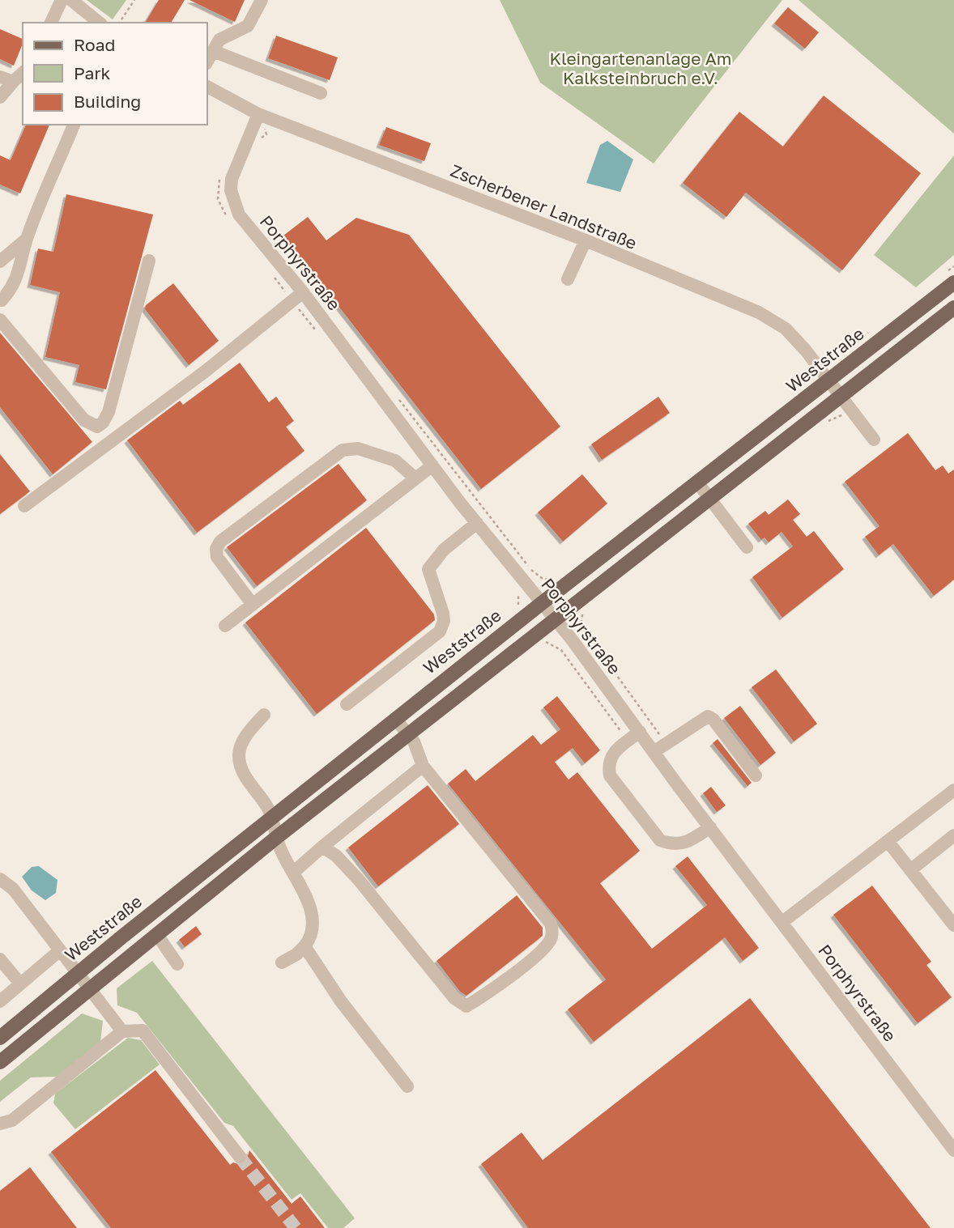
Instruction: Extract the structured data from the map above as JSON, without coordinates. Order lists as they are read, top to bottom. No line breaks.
{"streets":{"main road":["Weststraße"],"street":["Zscherbener Landstraße","Porphyrstraße"]},"crossings":[["Zscherbener Landstraße","Porphyrstraße"],["Zscherbener Landstraße","Weststraße"],["Porphyrstraße","Weststraße"]],"parks":["Kleingartenanlage Am Kalksteinbruch e.V."],"legend":["Road","Park","Building"]}
